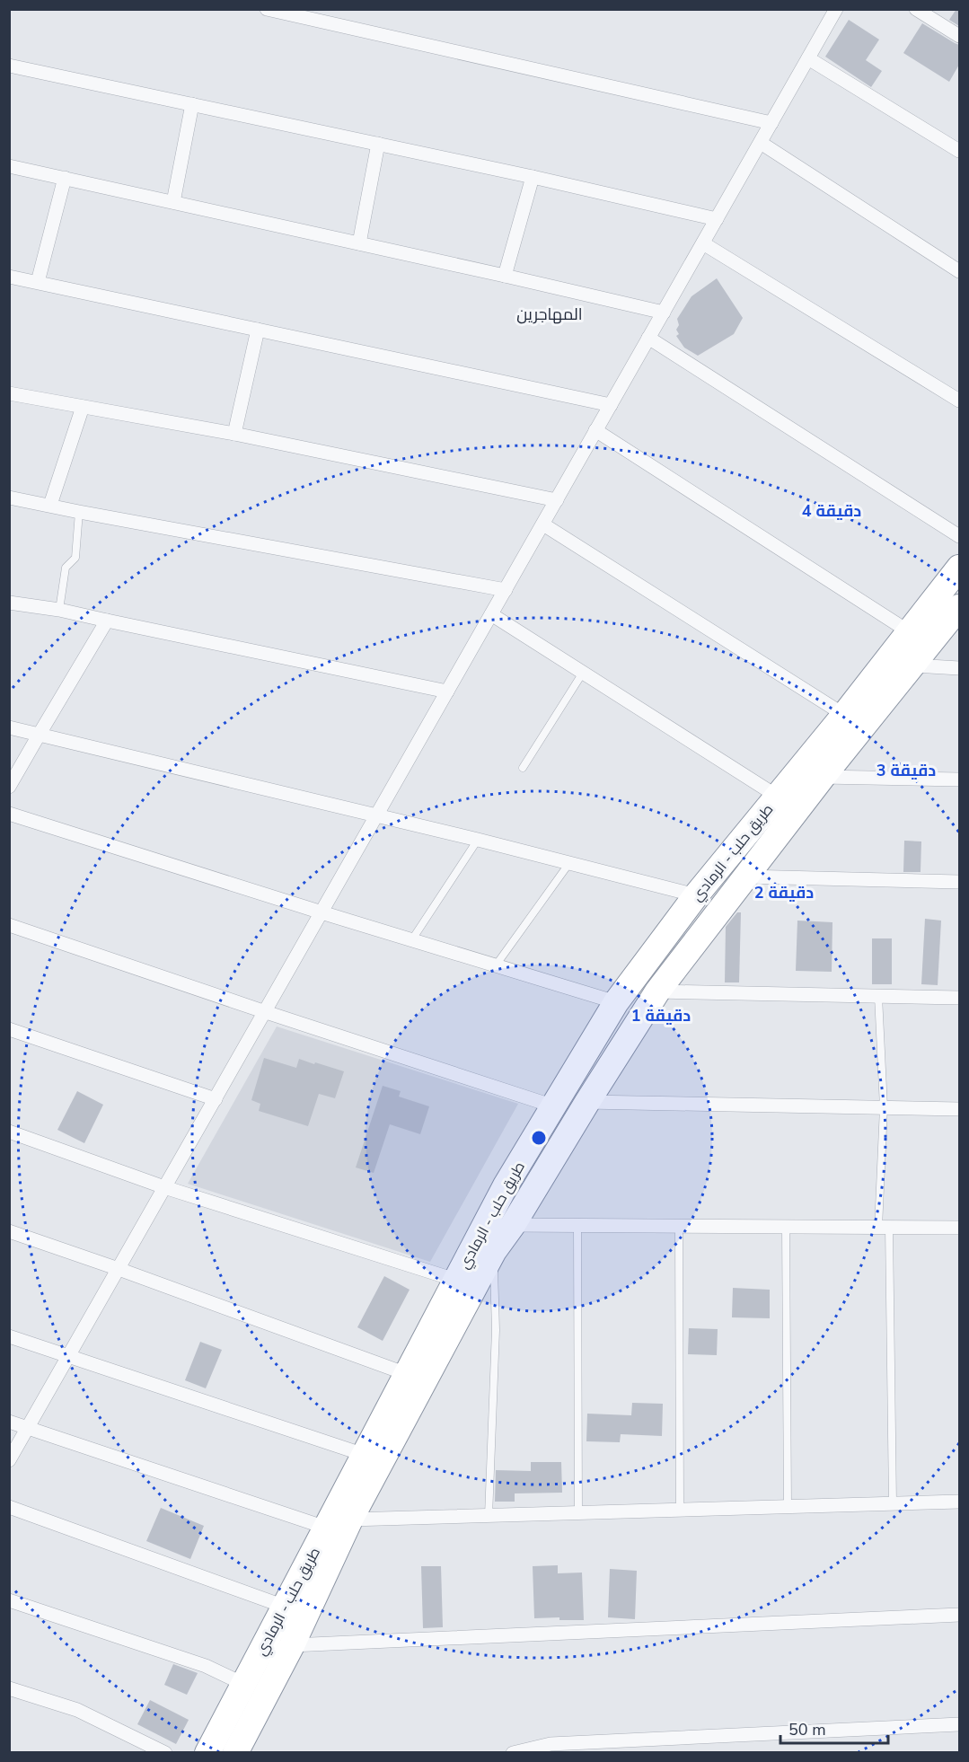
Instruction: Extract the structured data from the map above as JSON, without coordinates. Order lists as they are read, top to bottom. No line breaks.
{"streets":{"highway":["طريق حلب - الرمادي"]},"districts":["المهاجرين"],"scale_bar":"50 m","rings":["4 دقيقة","3 دقيقة","2 دقيقة","1 دقيقة"]}
